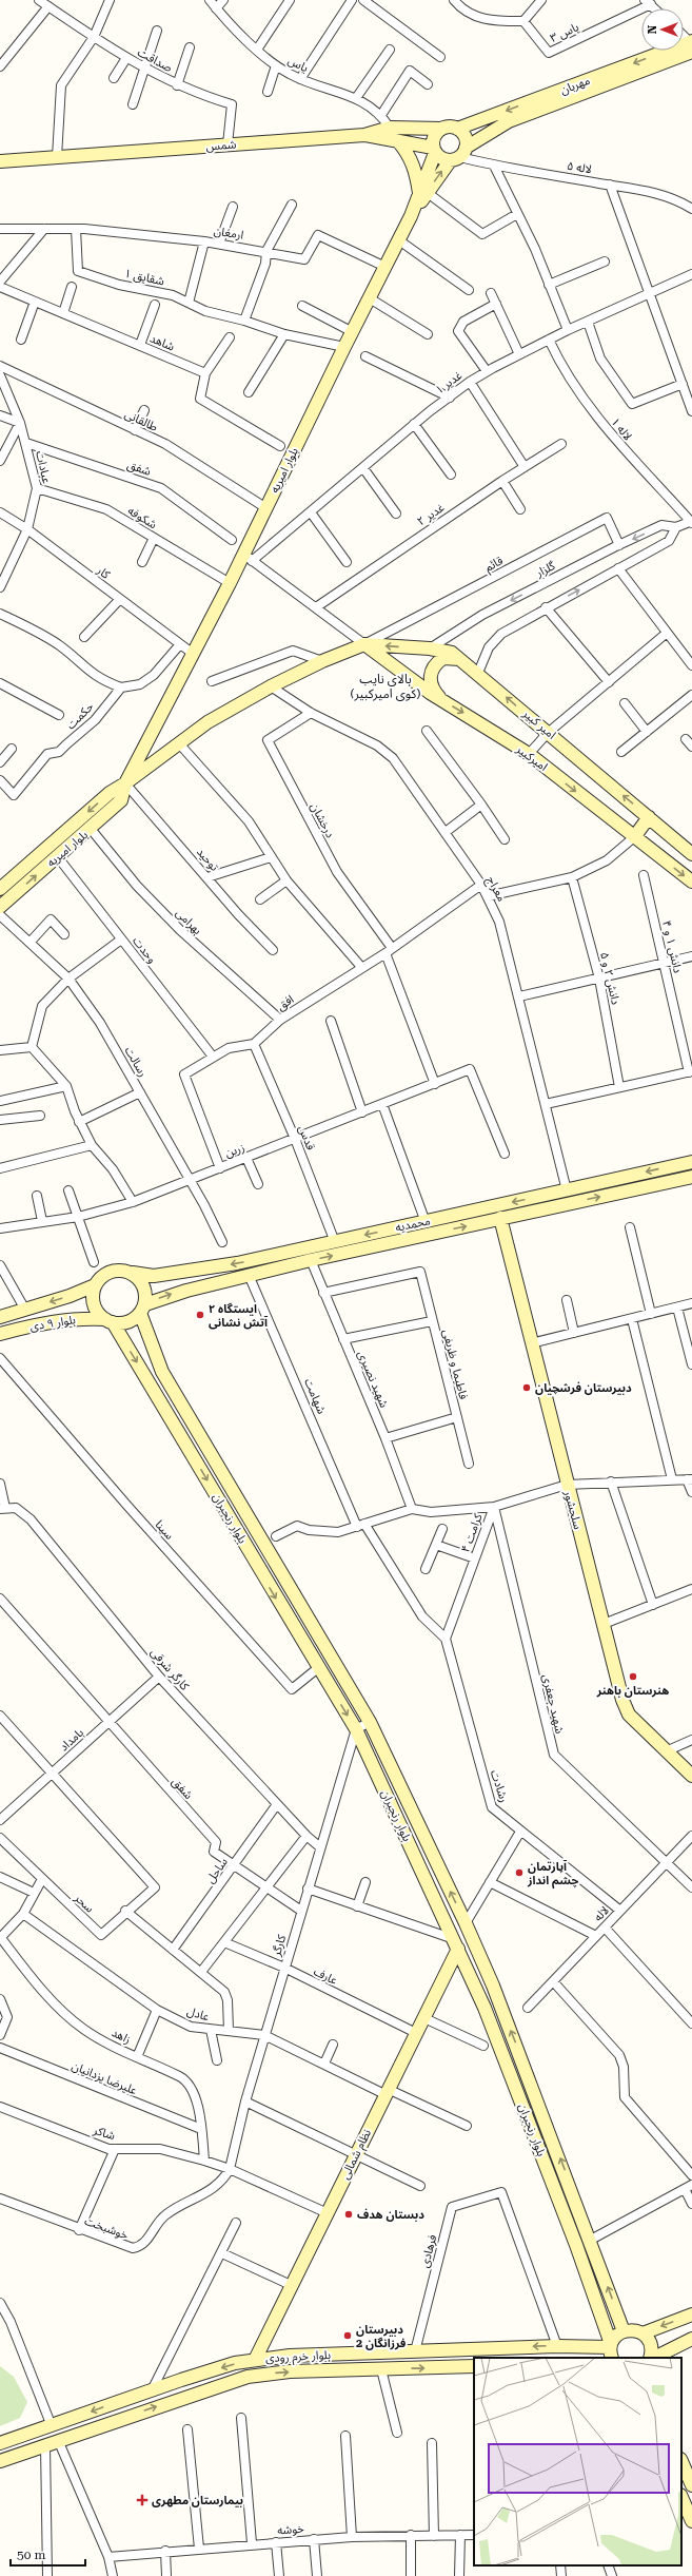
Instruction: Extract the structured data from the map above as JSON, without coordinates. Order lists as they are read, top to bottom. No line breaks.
{"streets":{"street":["یاس ۳","صداقت","یاس","مهربان","شمس","لاله ۵","ارمغان","شقایق ۱","شاهد","غدیر ۱","طالقانی","لاله ۱","عبادات","شفق","بلوار امیریه","غدیر ۲","شکوفه","قائم","گلزار","کار","حکمت","امیر کبیر","امیرکبیر","درخشان","توحید","معراج","بهرامی","دانش ۱ و ۴","وحدت","دانش ۲ و ۵","افق","رسالت","قدس","زرین","محمدیه","بلوار ۹ دی","فاطیما و ظریفی","شهید نصیری","شهامت","سلحشور","بلوار رنجبران","سینا","کرامت ۴","کارگر شرقی","شهید جعفری","بامداد","رشادت","ساحل","سحر","لاله","کارگر","عارف","عادل","زاهد","علیرضا یزدانیان","شاکر","نظام شمالی","خوشبخت","فرهادی","بلوار خرم رودی","خوشه"]},"crossings":[["صداقت","شمس"],["یاس","شمس"],["مهربان","شمس"],["مهربان","لاله ۵"],["شمس","لاله ۵"],["ارمغان","شقایق ۱"],["ارمغان","بلوار امیریه"],["شقایق ۱","بلوار امیریه"],["غدیر ۱","لاله ۱"],["غدیر ۱","بلوار امیریه"],["طالقانی","بلوار امیریه"],["لاله ۱","گلزار"],["عبادات","شفق"],["عبادات","شکوفه"],["عبادات","کار"],["شفق","بامداد"],["شفق","ساحل"],["بلوار امیریه","شکوفه"],["بلوار امیریه","کار"],["بلوار امیریه","توحید"],["بلوار امیریه","بهرامی"],["بلوار امیریه","وحدت"],["قائم","گلزار"],["قائم","امیر کبیر"],["قائم","امیرکبیر"],["گلزار","امیر کبیر"],["امیر کبیر","امیرکبیر"],["درخشان","معراج"],["درخشان","افق"],["درخشان","زرین"],["معراج","افق"],["معراج","محمدیه"],["بهرامی","افق"],["افق","قدس"],["رسالت","زرین"],["قدس","زرین"],["قدس","محمدیه"],["محمدیه","بلوار ۹ دی"],["محمدیه","شهید نصیری"],["محمدیه","شهامت"],["محمدیه","سلحشور"],["محمدیه","بلوار رنجبران"],["بلوار ۹ دی","بلوار رنجبران"],["فاطیما و ظریفی","شهید نصیری"],["شهامت","کرامت ۴"],["شهامت","رشادت"],["سلحشور","کرامت ۴"],["بلوار رنجبران","سینا"],["بلوار رنجبران","کارگر"],["بلوار رنجبران","نظام شمالی"],["بلوار رنجبران","بلوار خرم رودی"],["کرامت ۴","شهید جعفری"],["کرامت ۴","رشادت"],["کارگر شرقی","بامداد"],["کارگر شرقی","ساحل"],["کارگر شرقی","کارگر"],["شهید جعفری","لاله"],["بامداد","سحر"],["رشادت","لاله"],["کارگر","عارف"],["کارگر","عادل"],["کارگر","شاکر"],["کارگر","خوشبخت"],["عارف","نظام شمالی"],["عادل","نظام شمالی"],["زاهد","علیرضا یزدانیان"],["زاهد","شاکر"],["شاکر","نظام شمالی"],["شاکر","خوشبخت"],["نظام شمالی","بلوار خرم رودی"],["فرهادی","بلوار خرم رودی"]],"districts":["بالای نایب (کوی امیرکبیر)"],"places":{"other":["ایستگاه ۲ آتش نشانی","دبیرستان فرشچیان","هنرستان باهنر","آپارتمان چشم انداز","دبستان هدف","دبیرستان فرزانگان 2"],"health":["بیمارستان مطهری"]},"scale_bar":"50 m","north":"left"}
